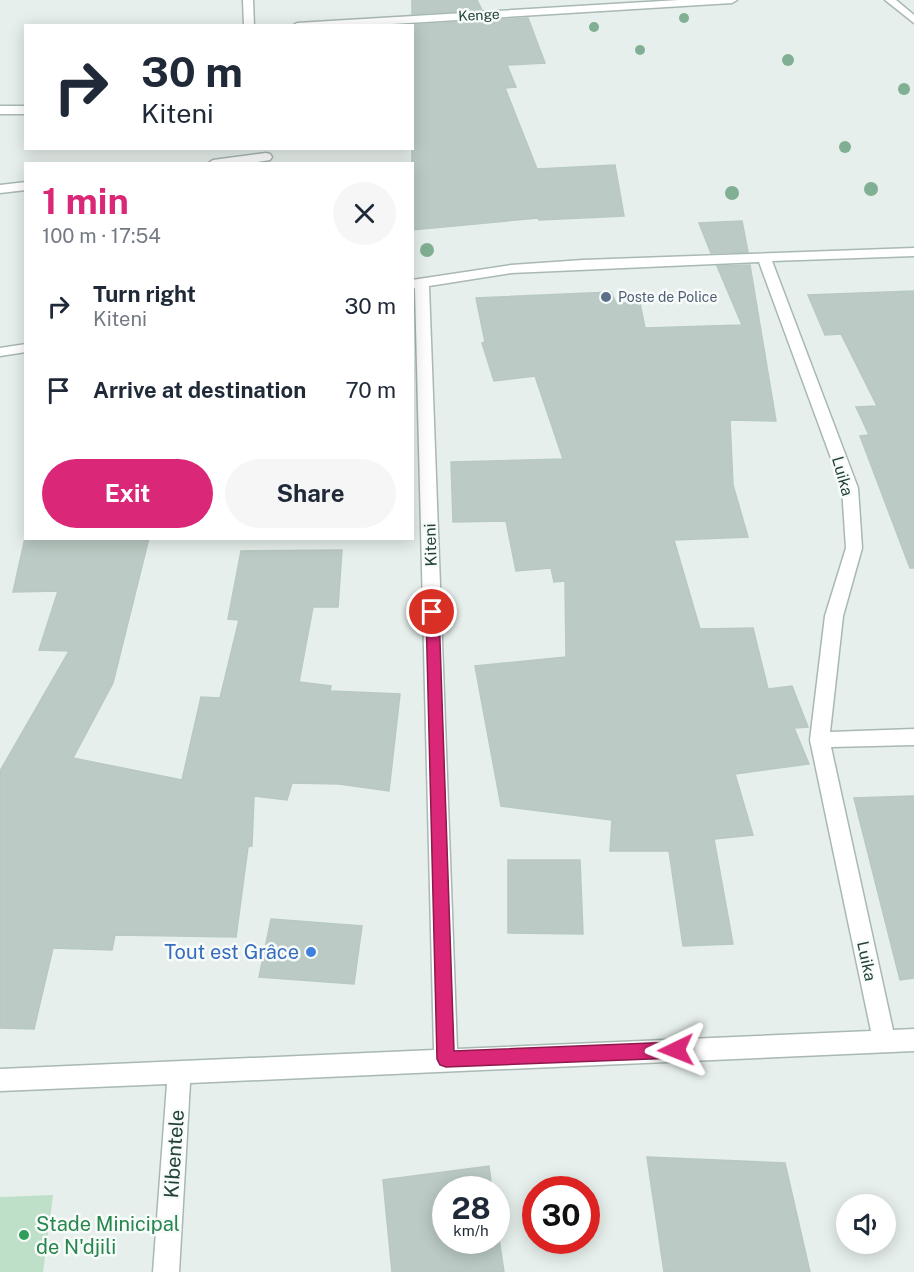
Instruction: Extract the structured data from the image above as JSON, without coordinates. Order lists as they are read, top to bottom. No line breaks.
{"streets":{"street":["Kenge","Luika","Kiteni","Kibentele"]},"places":["Poste de Police","Tout est Grâce","Stade Minicipal de N'djili"],"page":{"turn":["30 m","Kiteni"],"heading":["1 min","100 m · 17:54"],"list":[{"name":"Turn right","note":"Kiteni","value":"30 m"},{"name":"Arrive at destination","value":"70 m"}],"buttons":["Exit","Share"],"speed":"28 km/h","limit":"30"}}
